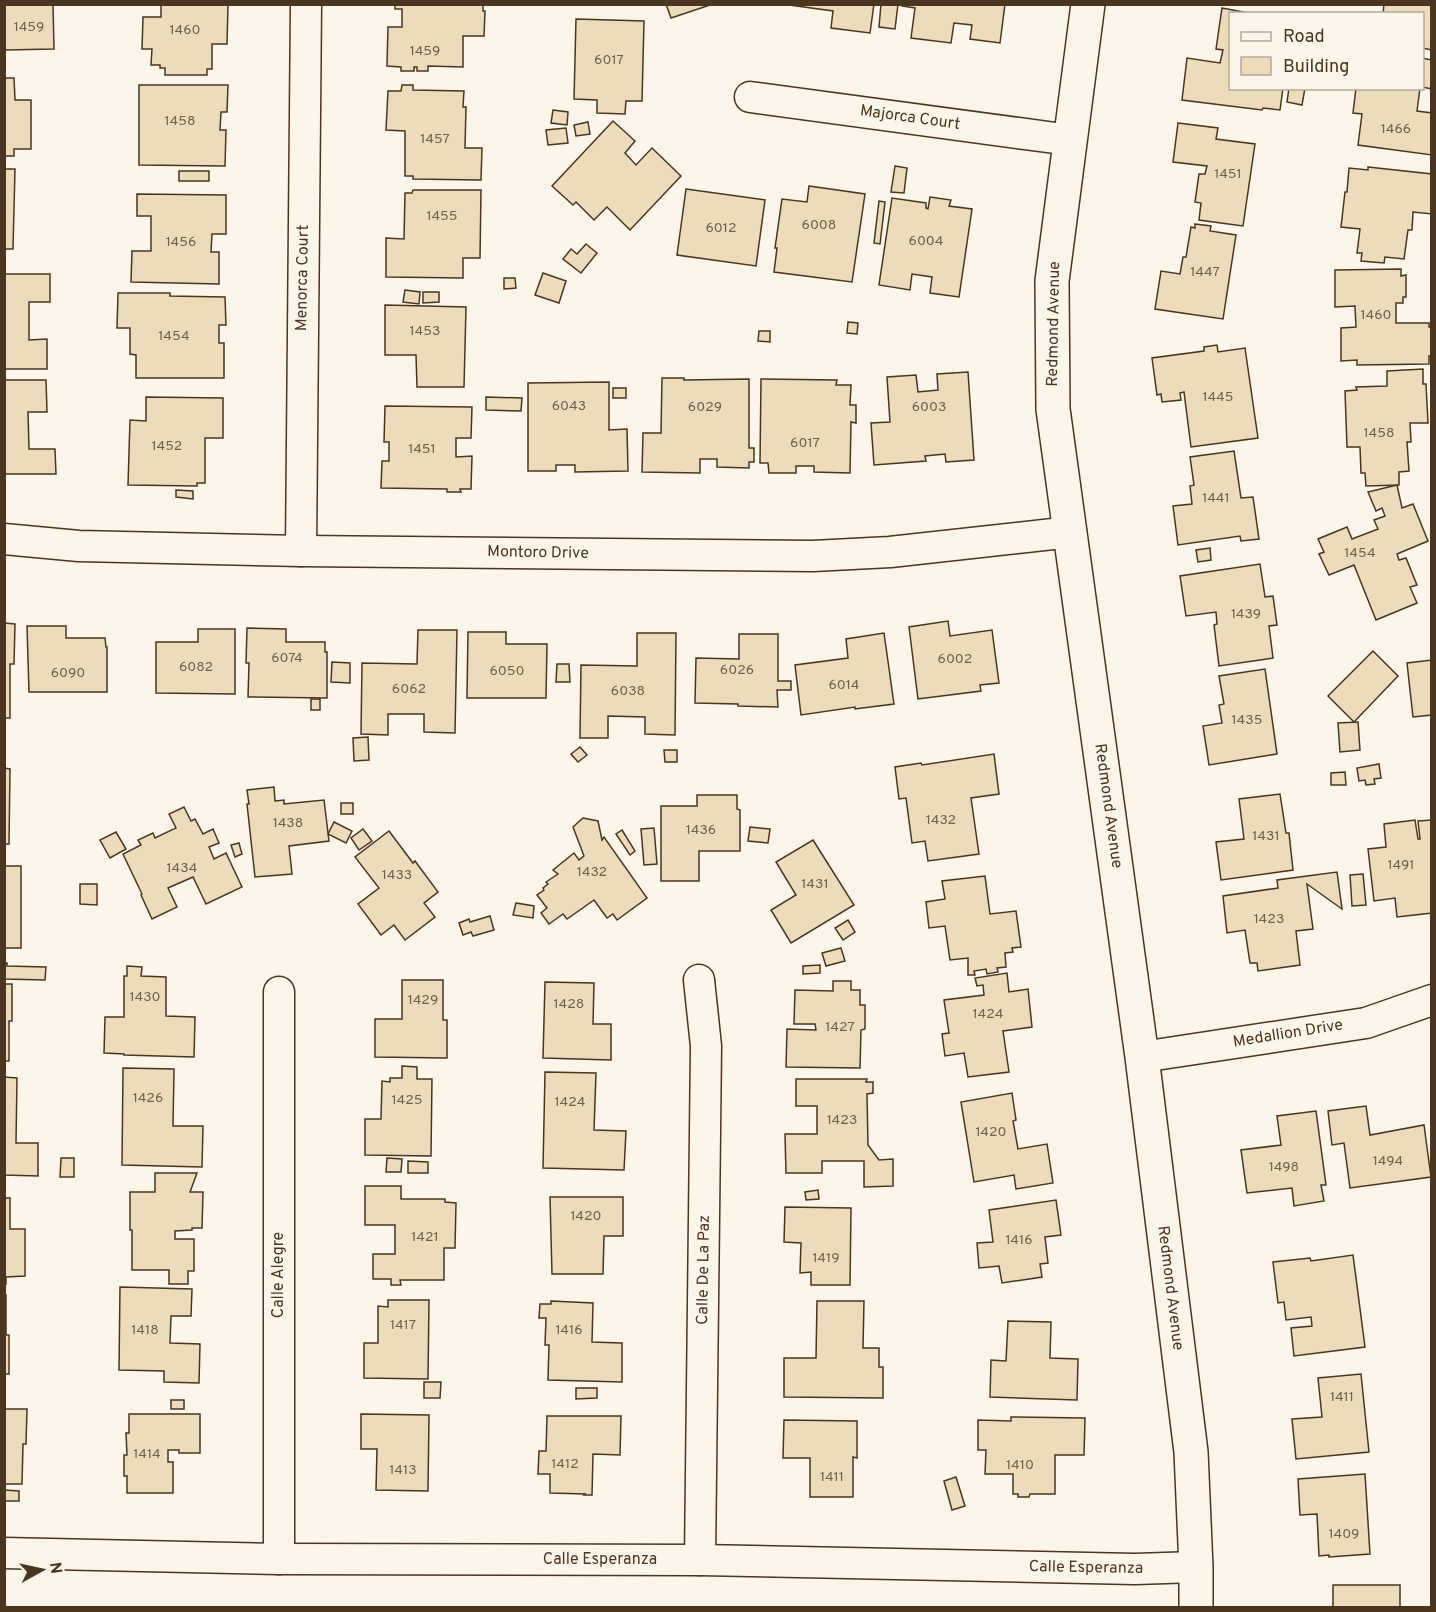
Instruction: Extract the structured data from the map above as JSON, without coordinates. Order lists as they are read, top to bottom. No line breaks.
{"streets":{"street":["Majorca Court","Menorca Court","Redmond Avenue","Montoro Drive","Medallion Drive","Calle De La Paz","Calle Alegre","Calle Esperanza"]},"crossings":[["Majorca Court","Redmond Avenue"],["Menorca Court","Montoro Drive"],["Redmond Avenue","Montoro Drive"],["Redmond Avenue","Medallion Drive"],["Redmond Avenue","Calle Esperanza"],["Calle De La Paz","Calle Esperanza"],["Calle Alegre","Calle Esperanza"]],"house_numbers":["1459","1460","1459","6017","1458","1466","1457","1451","1455","6008","6012","6004","1456","1447","1460","1453","1454","1445","6043","6029","6003","1458","6017","1452","1451","1441","1454","1439","6074","6002","6082","6026","6050","6090","6014","6062","6038","1435","1432","1438","1436","1431","1491","1434","1432","1433","1431","1423","1430","1429","1428","1424","1427","1426","1425","1424","1423","1420","1494","1498","1420","1421","1416","1419","1417","1418","1416","1411","1414","1412","1410","1413","1411","1409"],"legend":["Road","Building"],"north":"right"}
